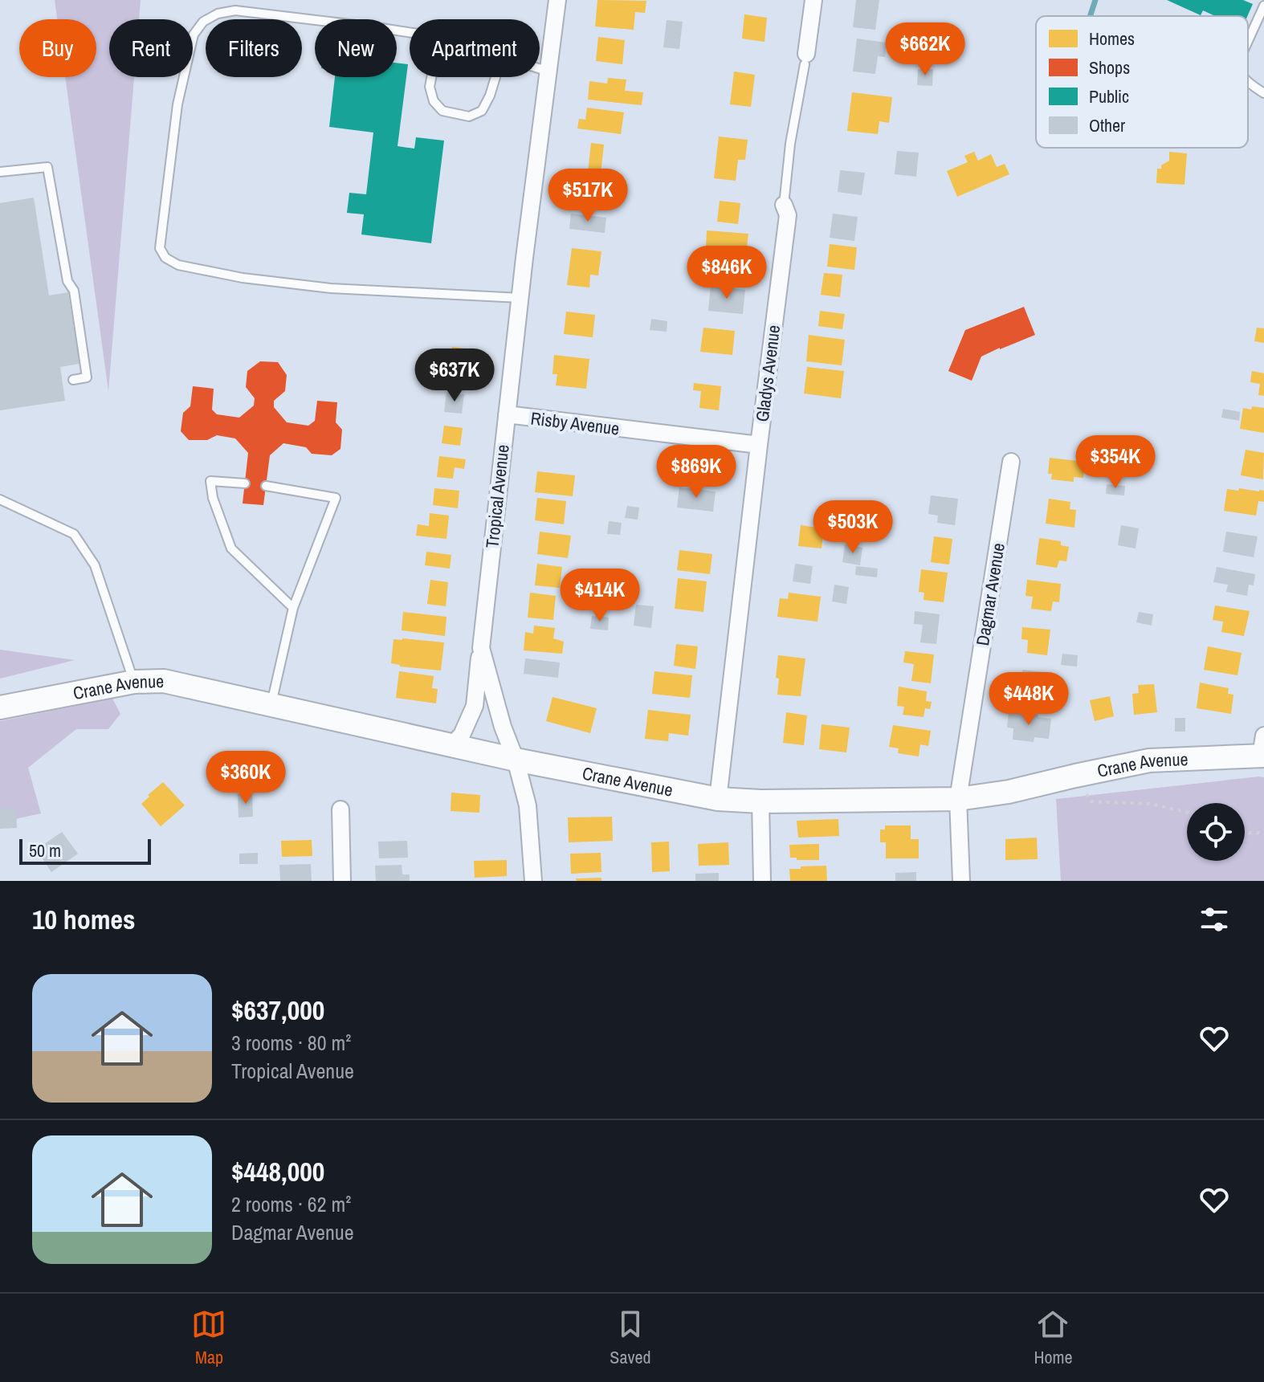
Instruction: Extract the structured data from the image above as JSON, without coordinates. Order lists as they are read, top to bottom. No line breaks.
{"streets":{"street":["Gladys Avenue","Risby Avenue","Tropical Avenue","Dagmar Avenue","Crane Avenue"]},"crossings":[["Gladys Avenue","Risby Avenue"],["Gladys Avenue","Crane Avenue"],["Risby Avenue","Tropical Avenue"],["Tropical Avenue","Crane Avenue"],["Dagmar Avenue","Crane Avenue"]],"legend":["Homes","Shops","Public","Other"],"scale_bar":"50 m","page":{"chip":["Buy","Rent","Filters","New","Apartment"],"price":["$662K","$517K","$846K","$637K","$354K","$869K","$503K","$414K","$448K","$360K"],"scale":"50 m","heading":"10 homes","list":[{"name":"$637,000","note":"3 rooms · 80 m² · Tropical Avenue"},{"name":"$448,000","note":"2 rooms · 62 m² · Dagmar Avenue"}],"tabs":["Map","Saved","Home"]}}
